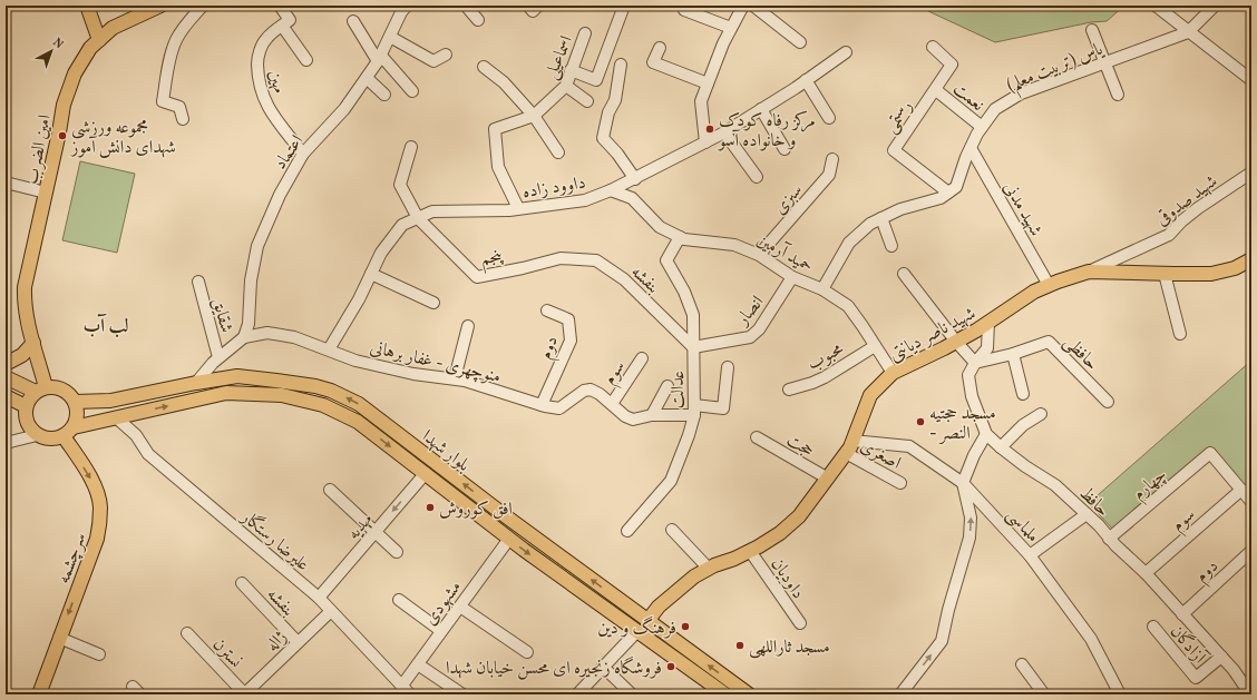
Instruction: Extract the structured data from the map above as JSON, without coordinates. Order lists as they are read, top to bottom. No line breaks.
{"streets":{"main road":["امین الضرب","شهید ناصر دیانتی","بلوار شهدا","سرچشمه"],"street":["اسماعیلی","یاس (تربیت معلم)","مهین","نعمت","رستمی","اعتماد","داوود زاده","سبزی","شهید صدوقی","شهید مدنی","حمید آرمین","پنجم","بنفشه","انصار","شقایق","دوم","حافظی","محبوب","منوچهری - غفار برهانی","سوم","عدالت","حجت","اصغری","چهارم","حافظ","ملماسی","مهدیه","علیرضا رستگار","داودیان","مشهودی","ژاله","آزادگان","نسترن"]},"crossings":[["اسماعیلی","داوود زاده"],["یاس (تربیت معلم)","نعمت"],["یاس (تربیت معلم)","رستمی"],["یاس (تربیت معلم)","شهید مدنی"],["مهین","اعتماد"],["نعمت","رستمی"],["امین الضرب","بلوار شهدا"],["امین الضرب","سرچشمه"],["اعتماد","منوچهری - غفار برهانی"],["داوود زاده","حمید آرمین"],["داوود زاده","پنجم"],["داوود زاده","منوچهری - غفار برهانی"],["سبزی","حمید آرمین"],["شهید صدوقی","شهید ناصر دیانتی"],["شهید مدنی","شهید ناصر دیانتی"],["حمید آرمین","انصار"],["حمید آرمین","شهید ناصر دیانتی"],["حمید آرمین","محبوب"],["حمید آرمین","عدالت"],["پنجم","بنفشه"],["بنفشه","انصار"],["بنفشه","عدالت"],["بنفشه","ژاله"],["انصار","عدالت"],["شهید ناصر دیانتی","حجت"],["شهید ناصر دیانتی","بلوار شهدا"],["شهید ناصر دیانتی","اصغری"],["شهید ناصر دیانتی","حافظ"],["شهید ناصر دیانتی","ملماسی"],["شهید ناصر دیانتی","داودیان"],["دوم","منوچهری - غفار برهانی"],["دوم","حافظ"],["حافظی","حافظ"],["منوچهری - غفار برهانی","سوم"],["منوچهری - غفار برهانی","عدالت"],["سوم","چهارم"],["سوم","حافظ"],["بلوار شهدا","مهدیه"],["بلوار شهدا","علیرضا رستگار"],["بلوار شهدا","سرچشمه"],["بلوار شهدا","مشهودی"],["چهارم","حافظ"],["حافظ","آزادگان"],["مهدیه","علیرضا رستگار"],["علیرضا رستگار","مشهودی"],["علیرضا رستگار","ژاله"],["ژاله","نسترن"]],"one_way":["مهدیه","سرچشمه"],"districts":["لب آب"],"places":["مرکز رفاه کودک و خانواده آسو","مجموعه ورزشی شهدای دانش آموز","مسجد حجتیه - النصر","افق کوروش","فرهنگ و دین","مسجد ثاراللهی","فروشگاه زنجیره ای محسن خیابان شهدا"],"north":"top right"}
